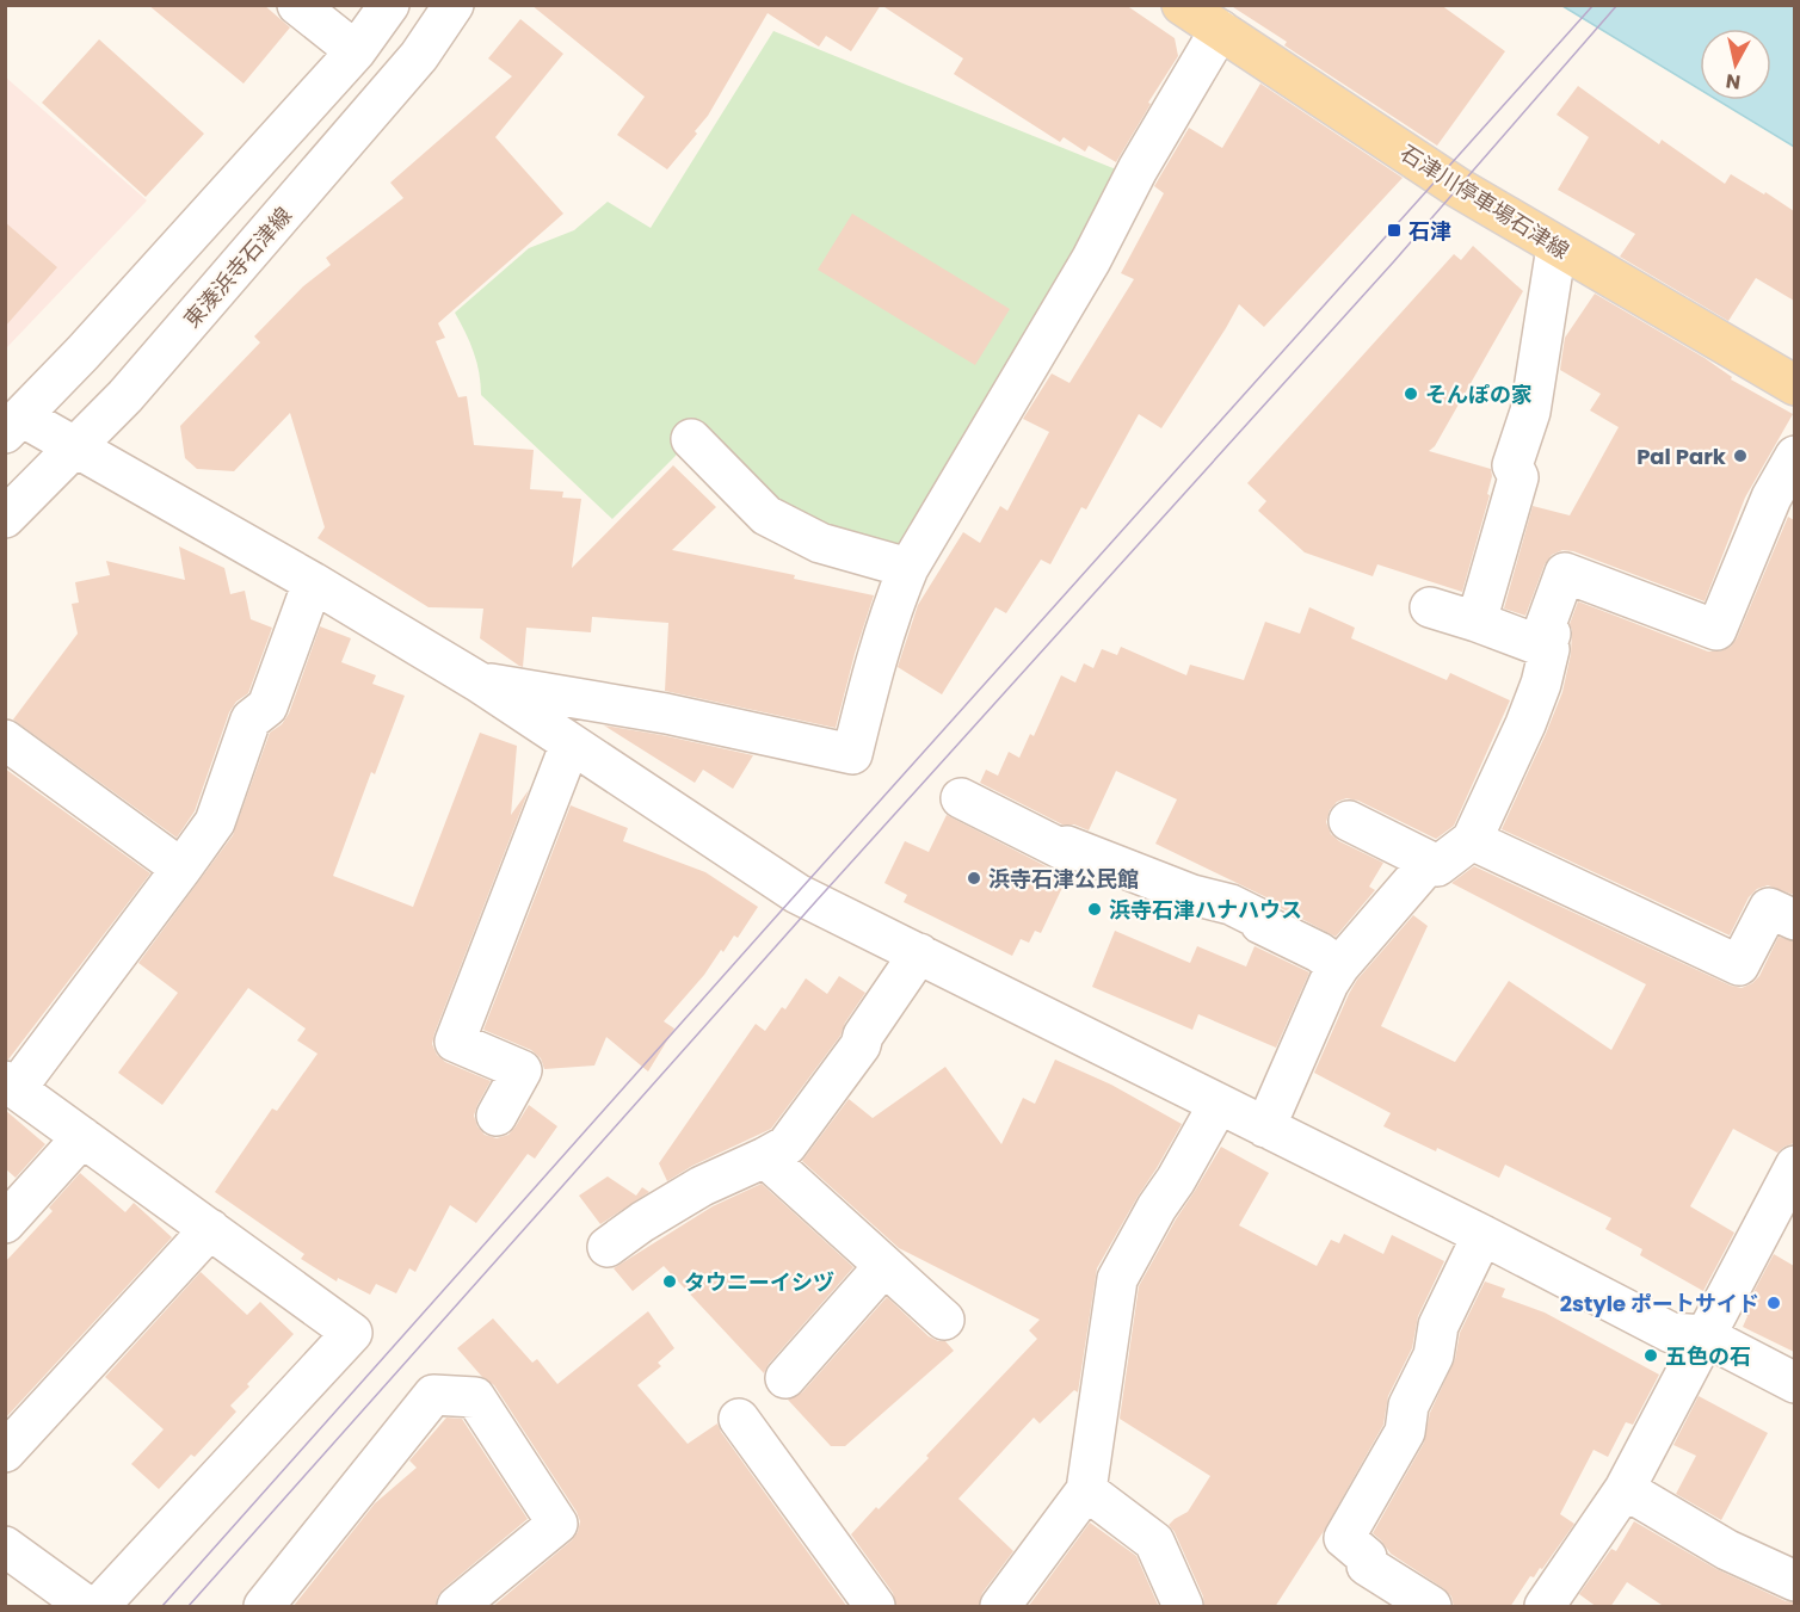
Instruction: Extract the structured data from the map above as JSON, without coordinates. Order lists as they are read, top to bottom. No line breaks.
{"streets":{"main road":["石津川停車場石津線"],"street":["東湊浜寺石津線"]},"places":{"transit":["石津"],"other":["そんぽの家","Pal Park","浜寺石津公民館","浜寺石津ハナハウス","タウニーイシヅ","2style ポートサイド","五色の石"]},"north":"bottom"}
